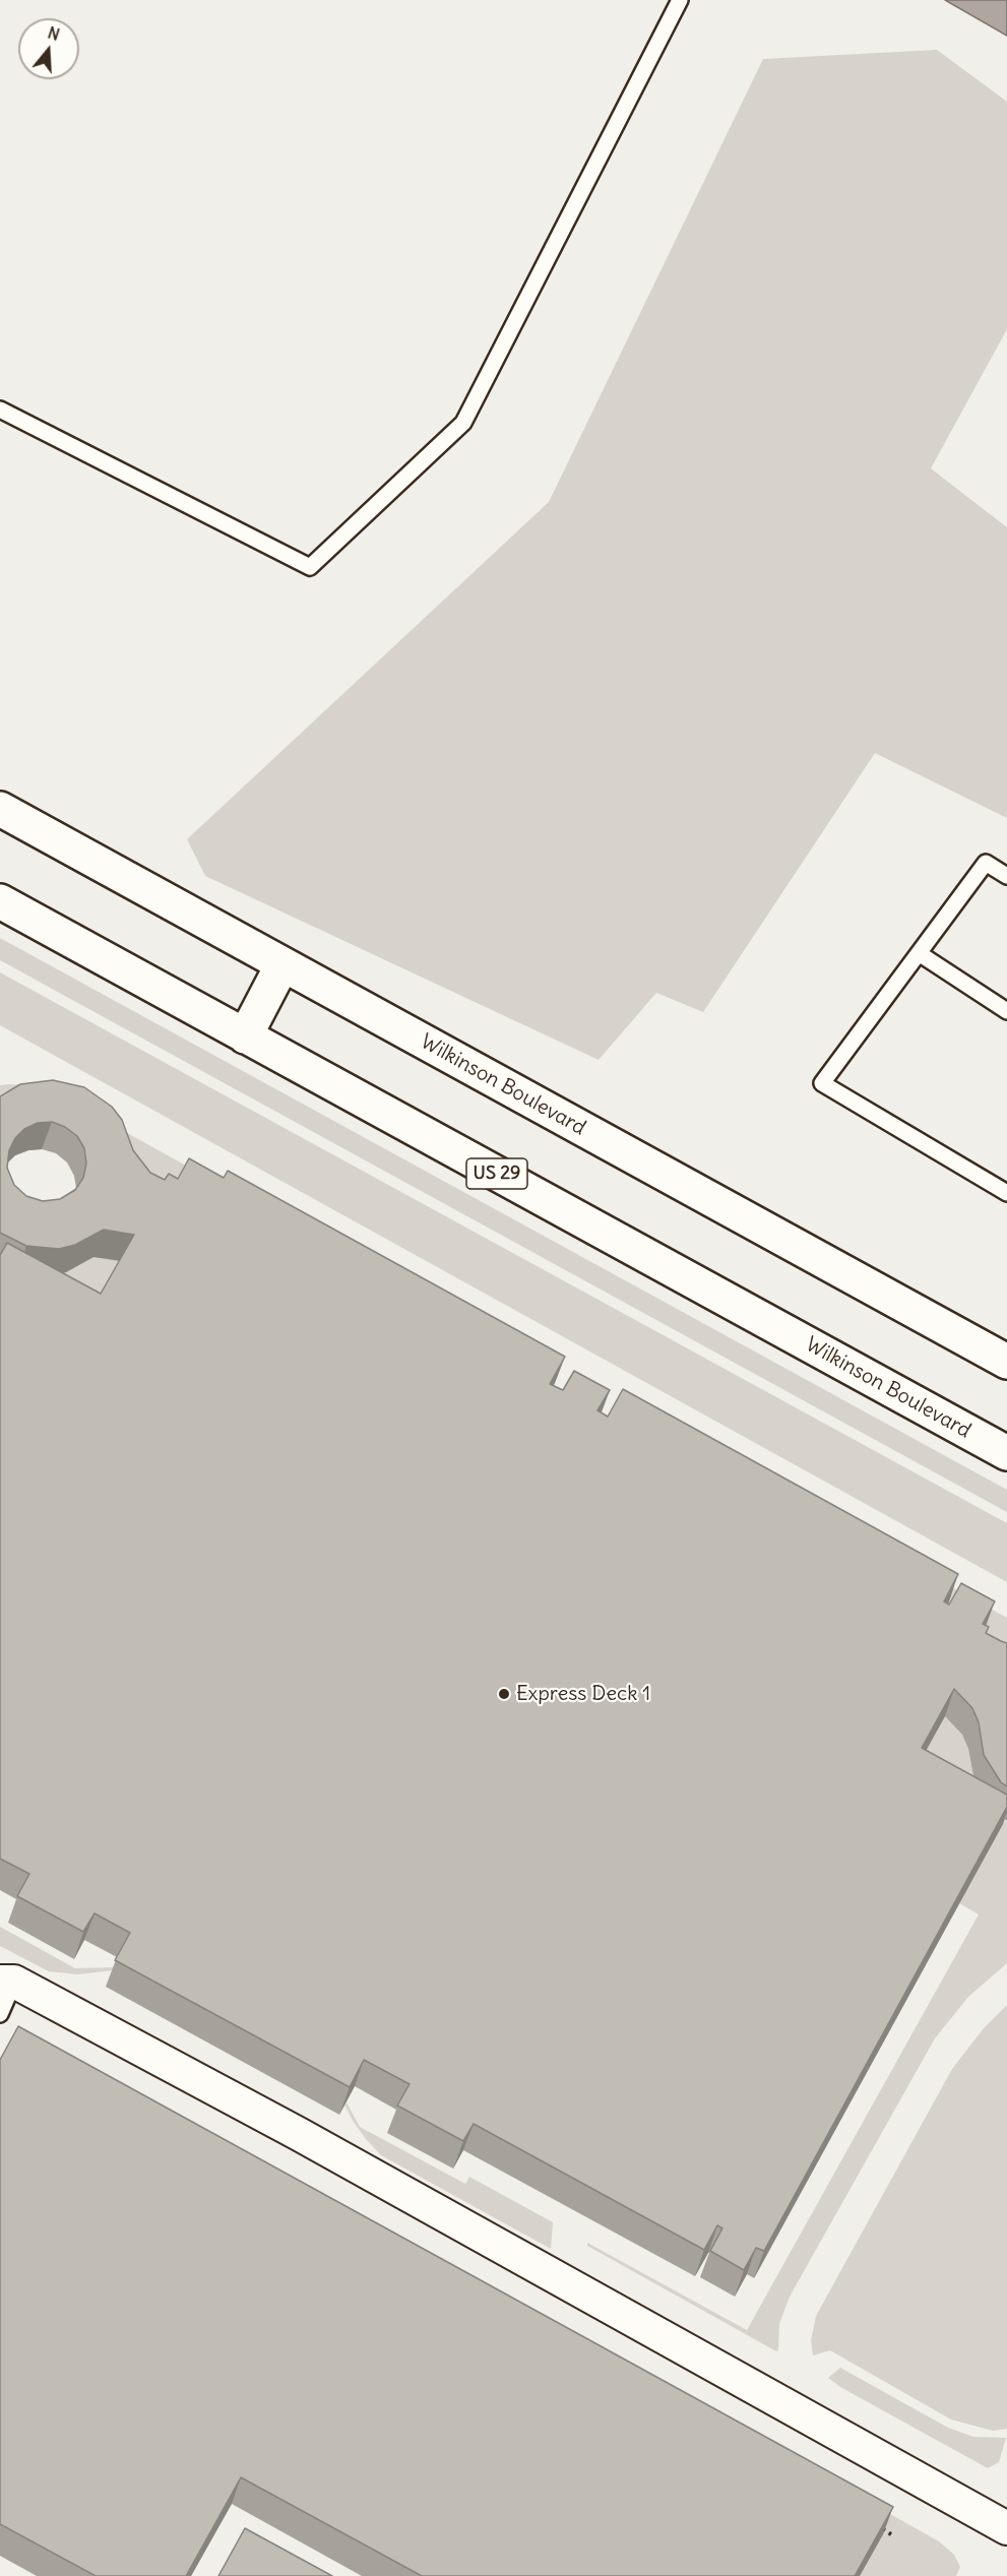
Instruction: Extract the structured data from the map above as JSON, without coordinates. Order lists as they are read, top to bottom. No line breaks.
{"streets":{"main road":["Wilkinson Boulevard","US 29"]},"places":["Express Deck 1"],"north":"top"}
